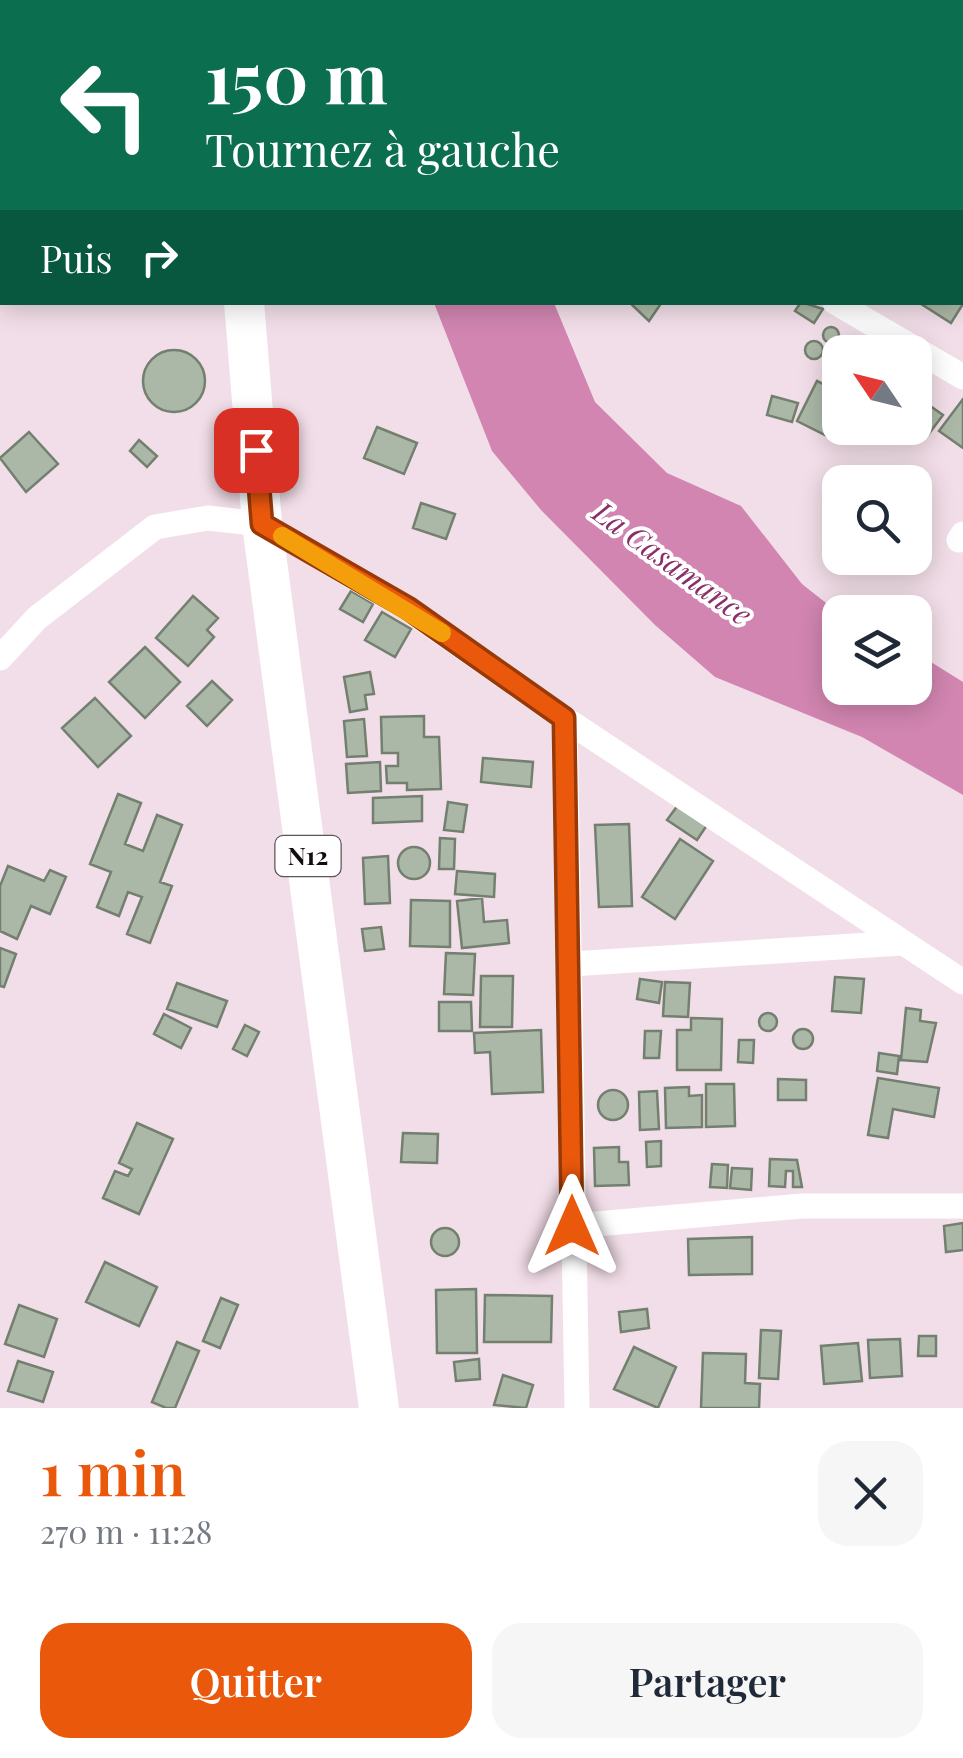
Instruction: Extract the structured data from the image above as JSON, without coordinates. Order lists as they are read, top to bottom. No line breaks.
{"streets":{"main road":["N12"]},"water":["La Casamance"],"north":"top left","page":{"turn":["150 m","Tournez à gauche"],"then":"Puis","heading":["1 min","270 m · 11:28"],"buttons":["Quitter","Partager"]}}
